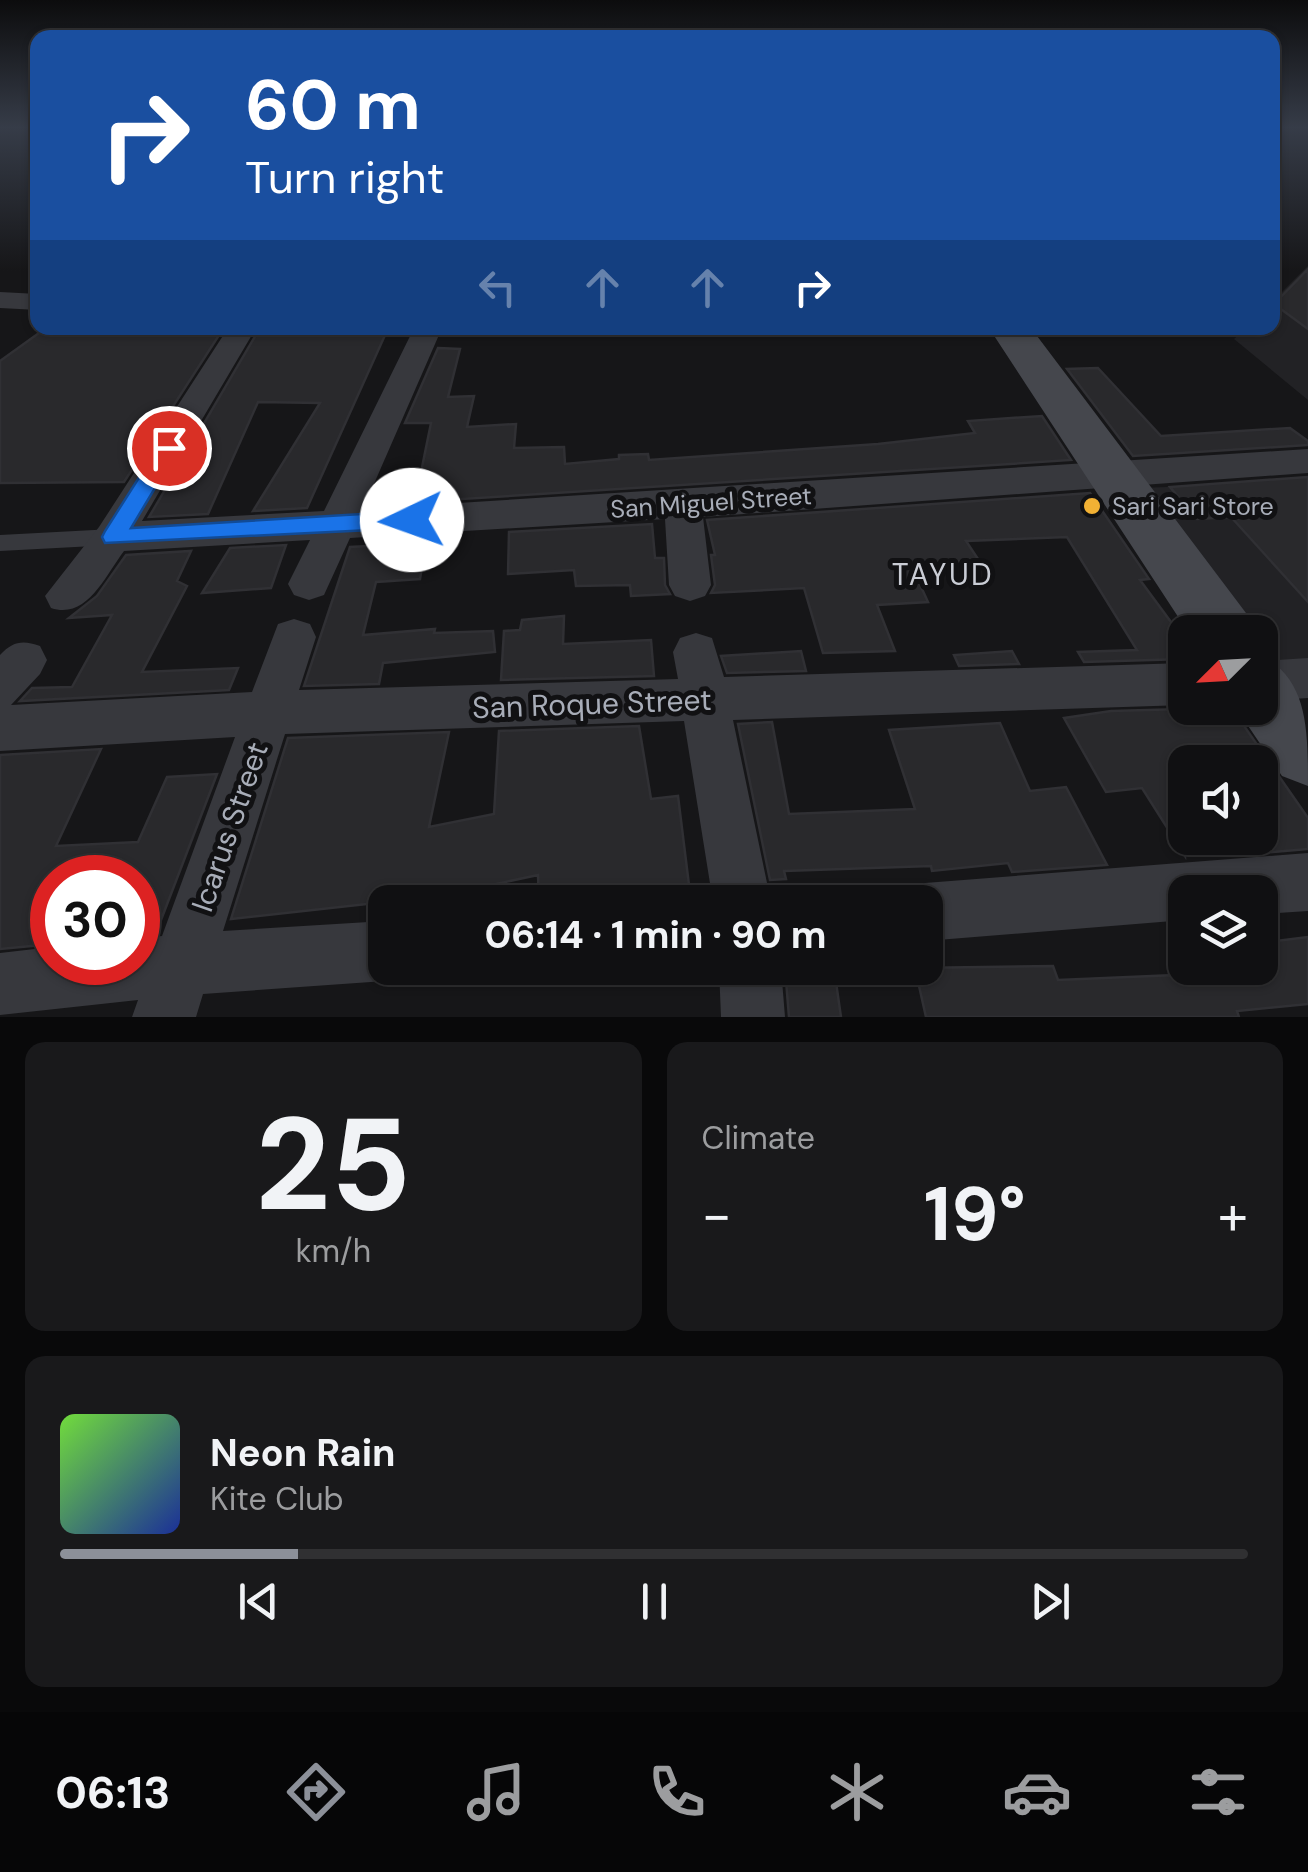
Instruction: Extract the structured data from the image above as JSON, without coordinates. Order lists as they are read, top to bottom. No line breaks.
{"streets":{"street":["San Miguel Street","San Roque Street","Icarus Street"]},"crossings":[["San Roque Street","Icarus Street"]],"districts":["TAYUD"],"places":["Sari Sari Store"],"north":"bottom left","page":{"turn":["60 m","Turn right"],"limit":"30","trip":"06:14 · 1 min · 90 m","tile":[["25","km/h"],"Climate"],"heat":["−","19°","+"],"song":["Neon Rain","Kite Club"],"tabs":"06:13"}}
